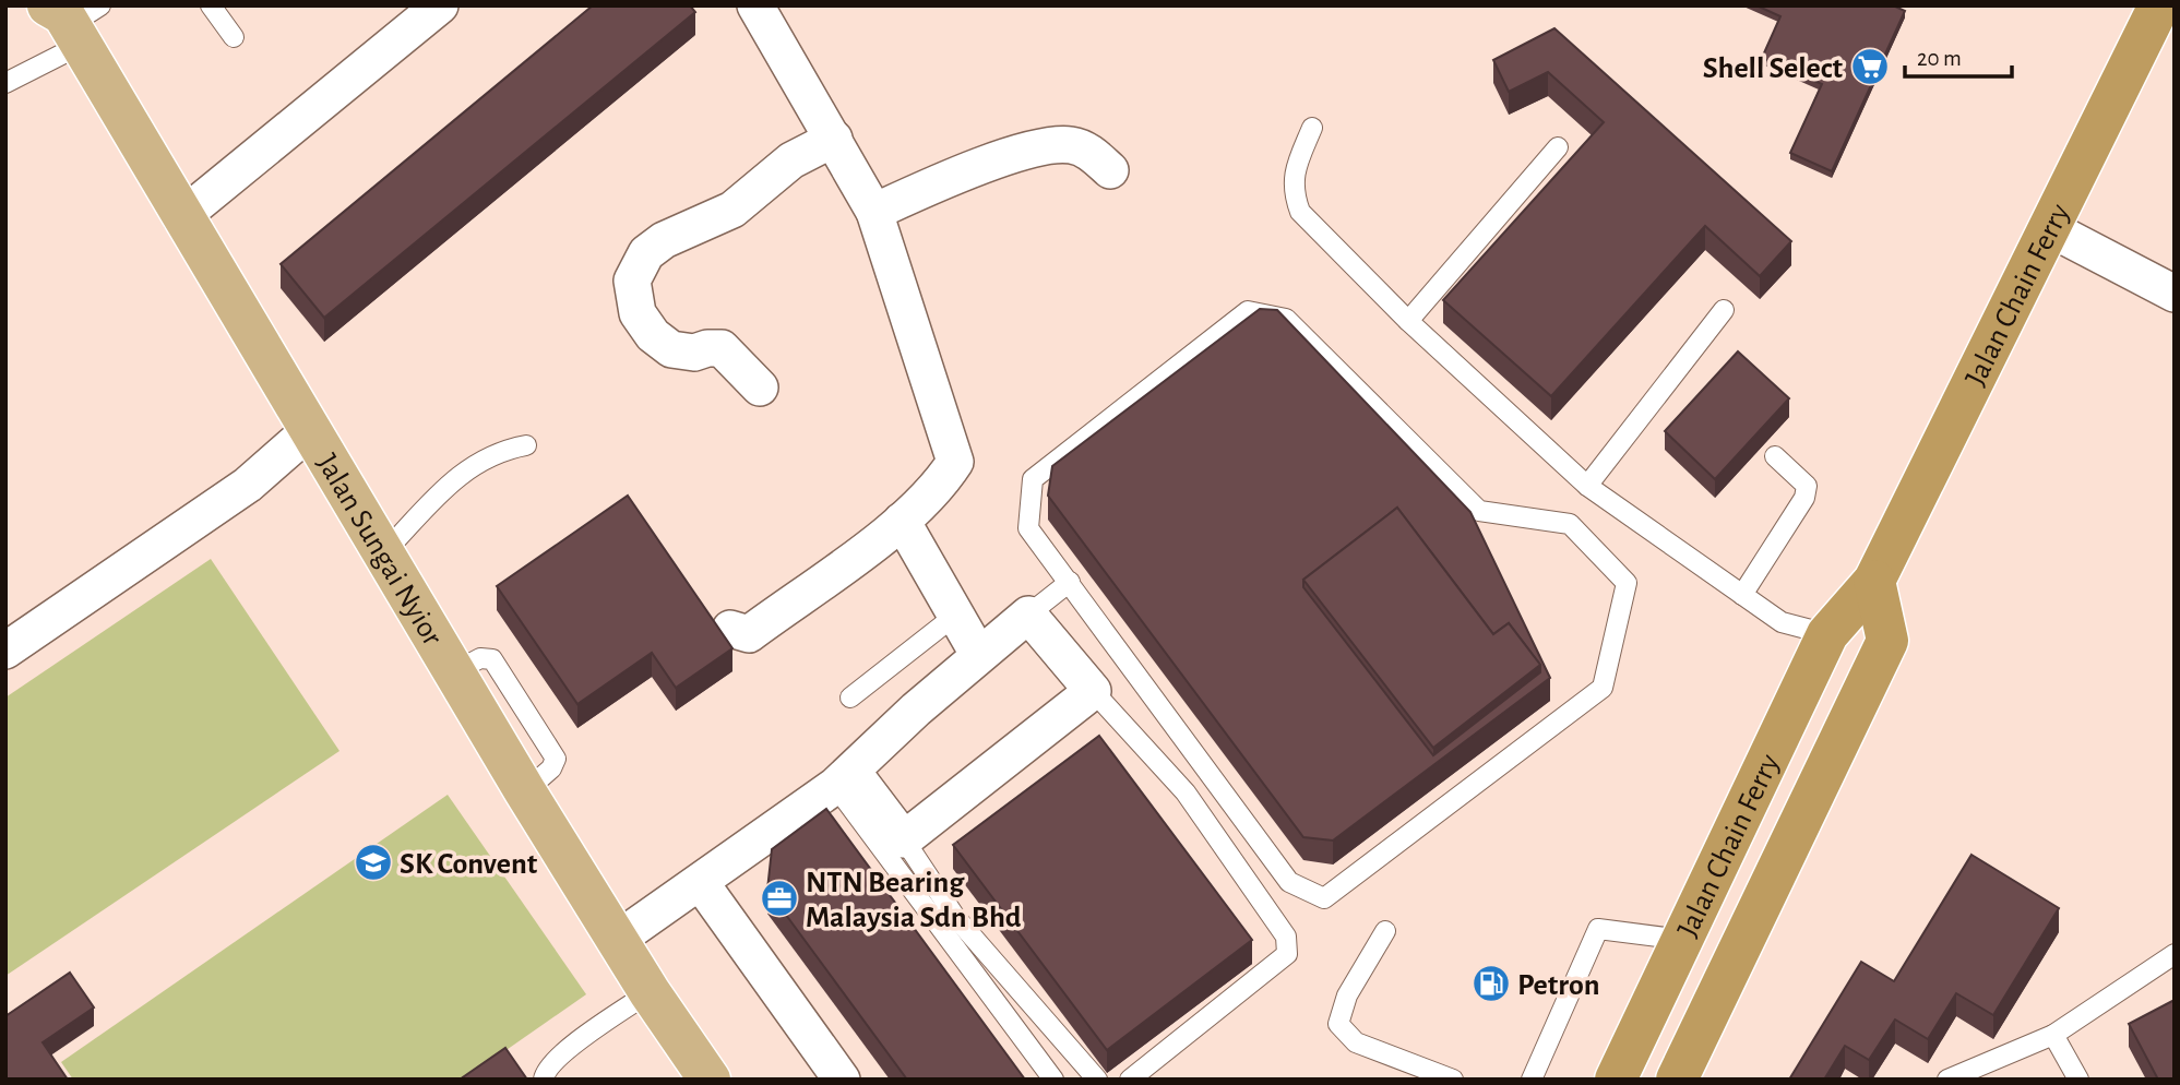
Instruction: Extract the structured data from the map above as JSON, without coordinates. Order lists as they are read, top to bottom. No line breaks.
{"streets":{"highway":["Jalan Chain Ferry"],"main road":["Jalan Sungai Nyior"]},"places":{"supermarket":["Shell Select"],"school or university":["SK Convent"],"office":["NTN Bearing Malaysia Sdn Bhd"],"fuel station":["Petron"]},"scale_bar":"20 m"}
